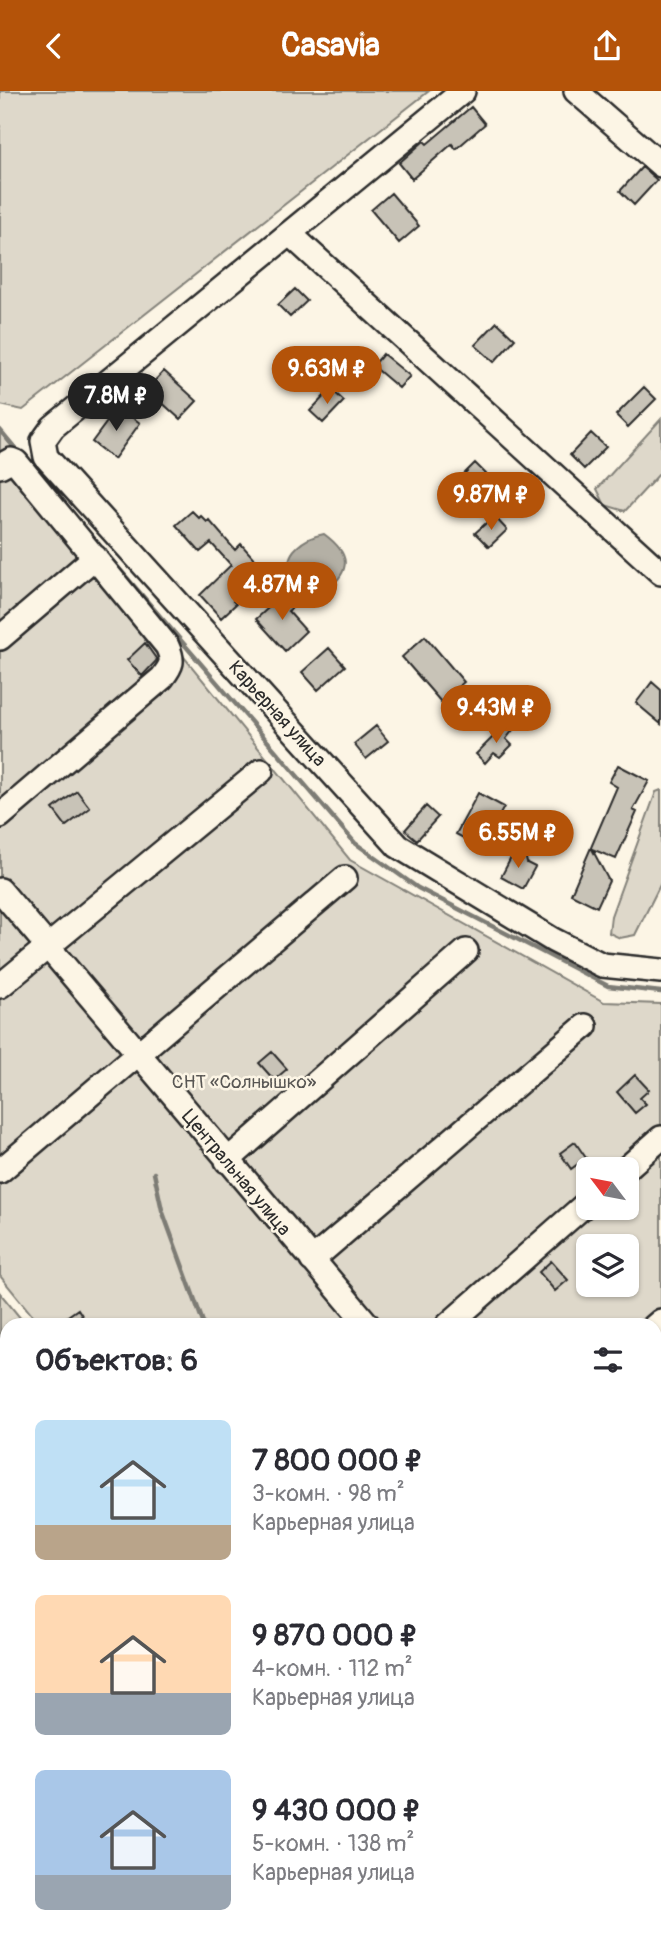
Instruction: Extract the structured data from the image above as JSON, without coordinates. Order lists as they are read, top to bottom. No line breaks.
{"streets":{"street":["Карьерная улица","Центральная улица"]},"parks":["СНТ «Солнышко»"],"north":"top left","page":{"header":"Casavia","price":["9.63M ₽","7.8M ₽","9.87M ₽","4.87M ₽","9.43M ₽","6.55M ₽"],"heading":"Объектов: 6","list":[{"name":"7 800 000 ₽","note":"3-комн. · 98 m² · Карьерная улица"},{"name":"9 870 000 ₽","note":"4-комн. · 112 m² · Карьерная улица"},{"name":"9 430 000 ₽","note":"5-комн. · 138 m² · Карьерная улица"}]}}
